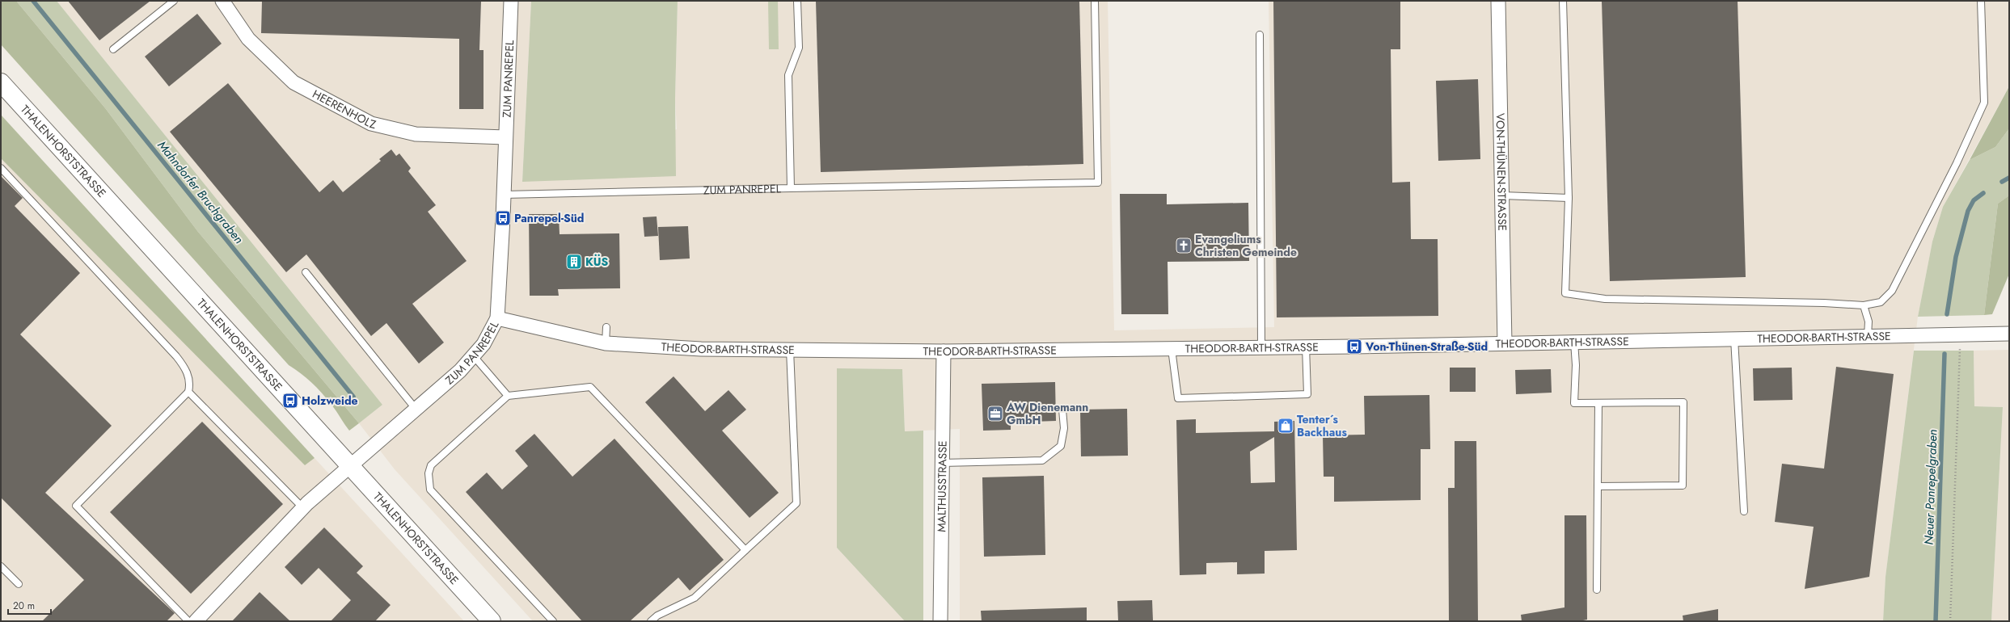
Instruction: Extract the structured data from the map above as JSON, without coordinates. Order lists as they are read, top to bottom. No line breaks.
{"streets":{"main road":["THALENHORSTSTRASSE"],"street":["ZUM PANREPEL","HEERENHOLZ","VON-THÜNEN-STRASSE","THEODOR-BARTH-STRASSE","MALTHUSSTRASSE"]},"crossings":[["ZUM PANREPEL","HEERENHOLZ"],["ZUM PANREPEL","THALENHORSTSTRASSE"],["ZUM PANREPEL","THEODOR-BARTH-STRASSE"],["VON-THÜNEN-STRASSE","THEODOR-BARTH-STRASSE"],["THEODOR-BARTH-STRASSE","MALTHUSSTRASSE"]],"water":["Mahndorfer Bruchgraben","Neuer Panrepelgraben"],"places":{"bus stop":["Panrepel-Süd","Von-Thünen-Straße-Süd","Holzweide"],"church":["Evangeliums Christen Gemeinde"],"building":["KÜS"],"office":["AW Dienemann GmbH"],"shop":["Tenter´s Backhaus"]},"scale_bar":"20 m"}
